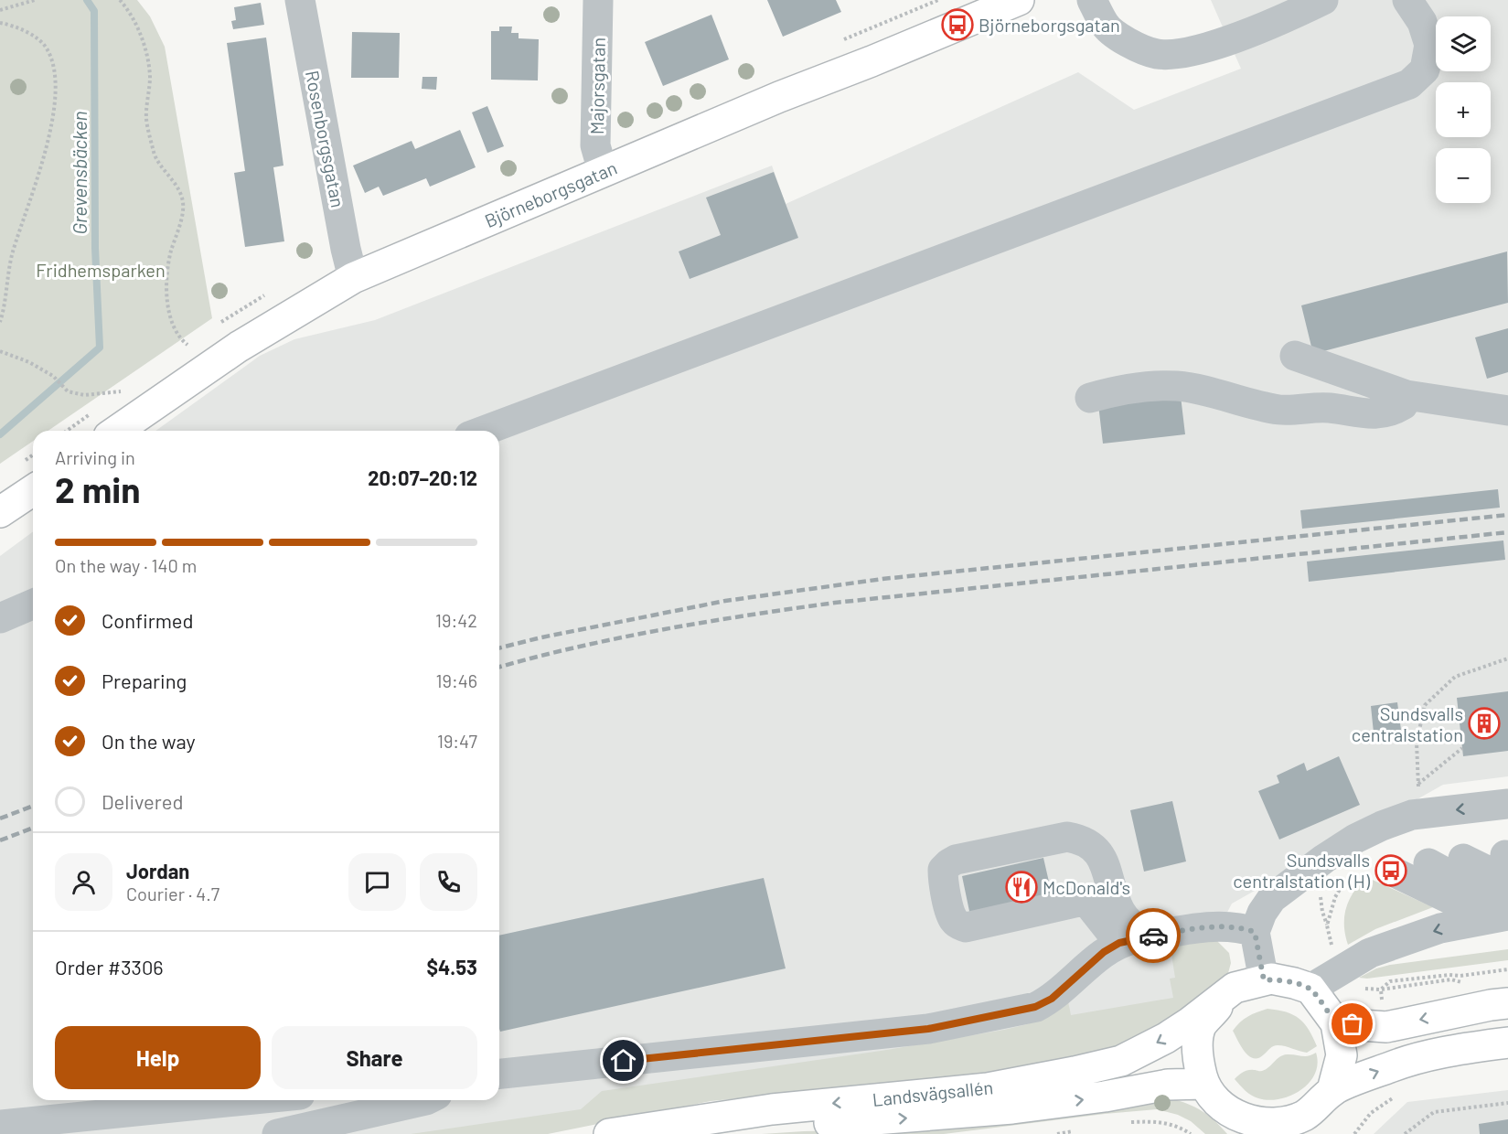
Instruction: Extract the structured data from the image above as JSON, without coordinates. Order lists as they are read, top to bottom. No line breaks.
{"streets":{"main road":["Björneborgsgatan","Landsvägsallén"],"street":["Majorsgatan","Rosenborgsgatan"]},"crossings":[["Majorsgatan","Björneborgsgatan"],["Rosenborgsgatan","Björneborgsgatan"]],"water":["Grevensbäcken"],"parks":["Fridhemsparken"],"places":{"bus stop":["Björneborgsgatan","Sundsvalls centralstation (H)"],"building":["Sundsvalls centralstation"],"restaurant":["McDonald's"]},"page":{"map_buttons":["+","−"],"heading":["2 min","Arriving in","20:07–20:12"],"panel":["Jordan","Courier · 4.7","Order #3306","$4.53"],"bar":"On the way · 140 m","list":[["Confirmed","19:42"],["Preparing","19:46"],["On the way","19:47"],"Delivered"],"buttons":["Help","Share"]}}
